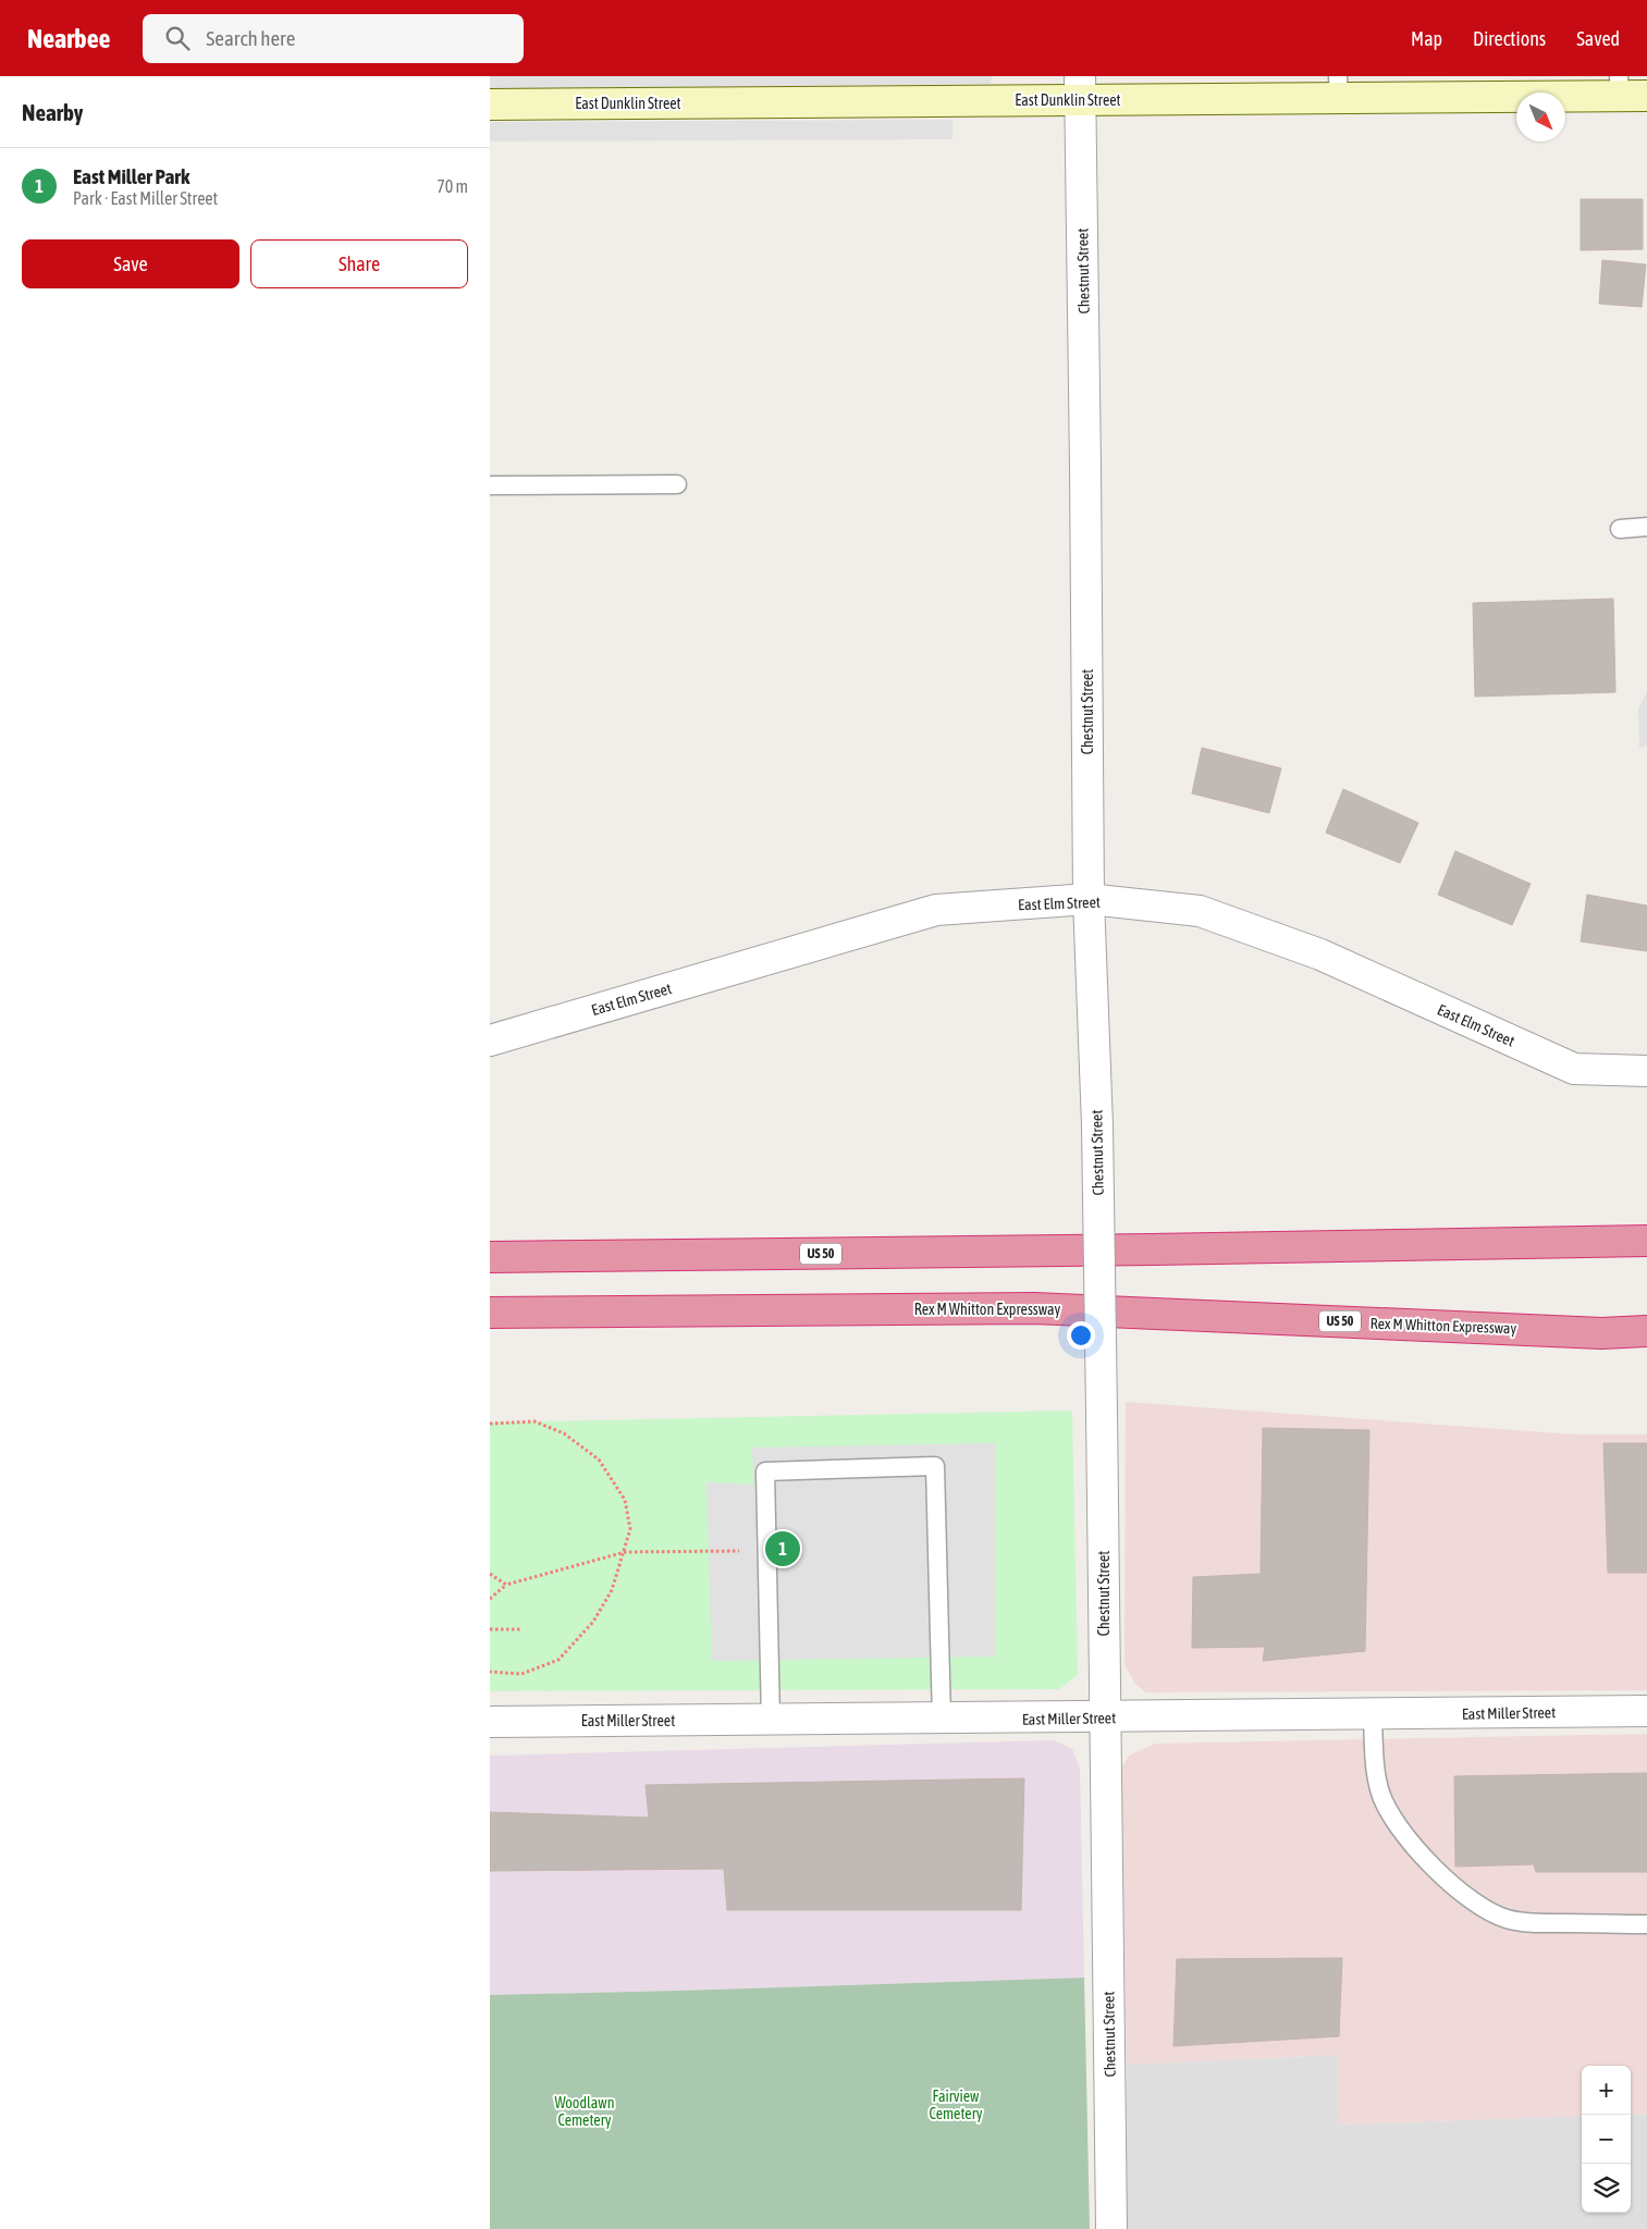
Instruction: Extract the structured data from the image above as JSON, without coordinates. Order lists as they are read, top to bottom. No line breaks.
{"streets":{"highway":["US 50","Rex M Whitton Expressway"],"main road":["East Dunklin Street"],"street":["Chestnut Street","East Elm Street","East Miller Street"]},"crossings":[["East Dunklin Street","Chestnut Street"],["Chestnut Street","East Elm Street"],["Chestnut Street","East Miller Street"]],"parks":["Fairview Cemetery","Woodlawn Cemetery"],"north":"bottom right","page":{"header":"Nearbee","search":"Search here","nav":["Map","Directions","Saved"],"heading":"Nearby","list":[{"mark":"1","name":"East Miller Park","note":"Park · East Miller Street","value":"70 m"}],"buttons":["Save","Share"],"pins":"1","map_buttons":["+","−"]}}
